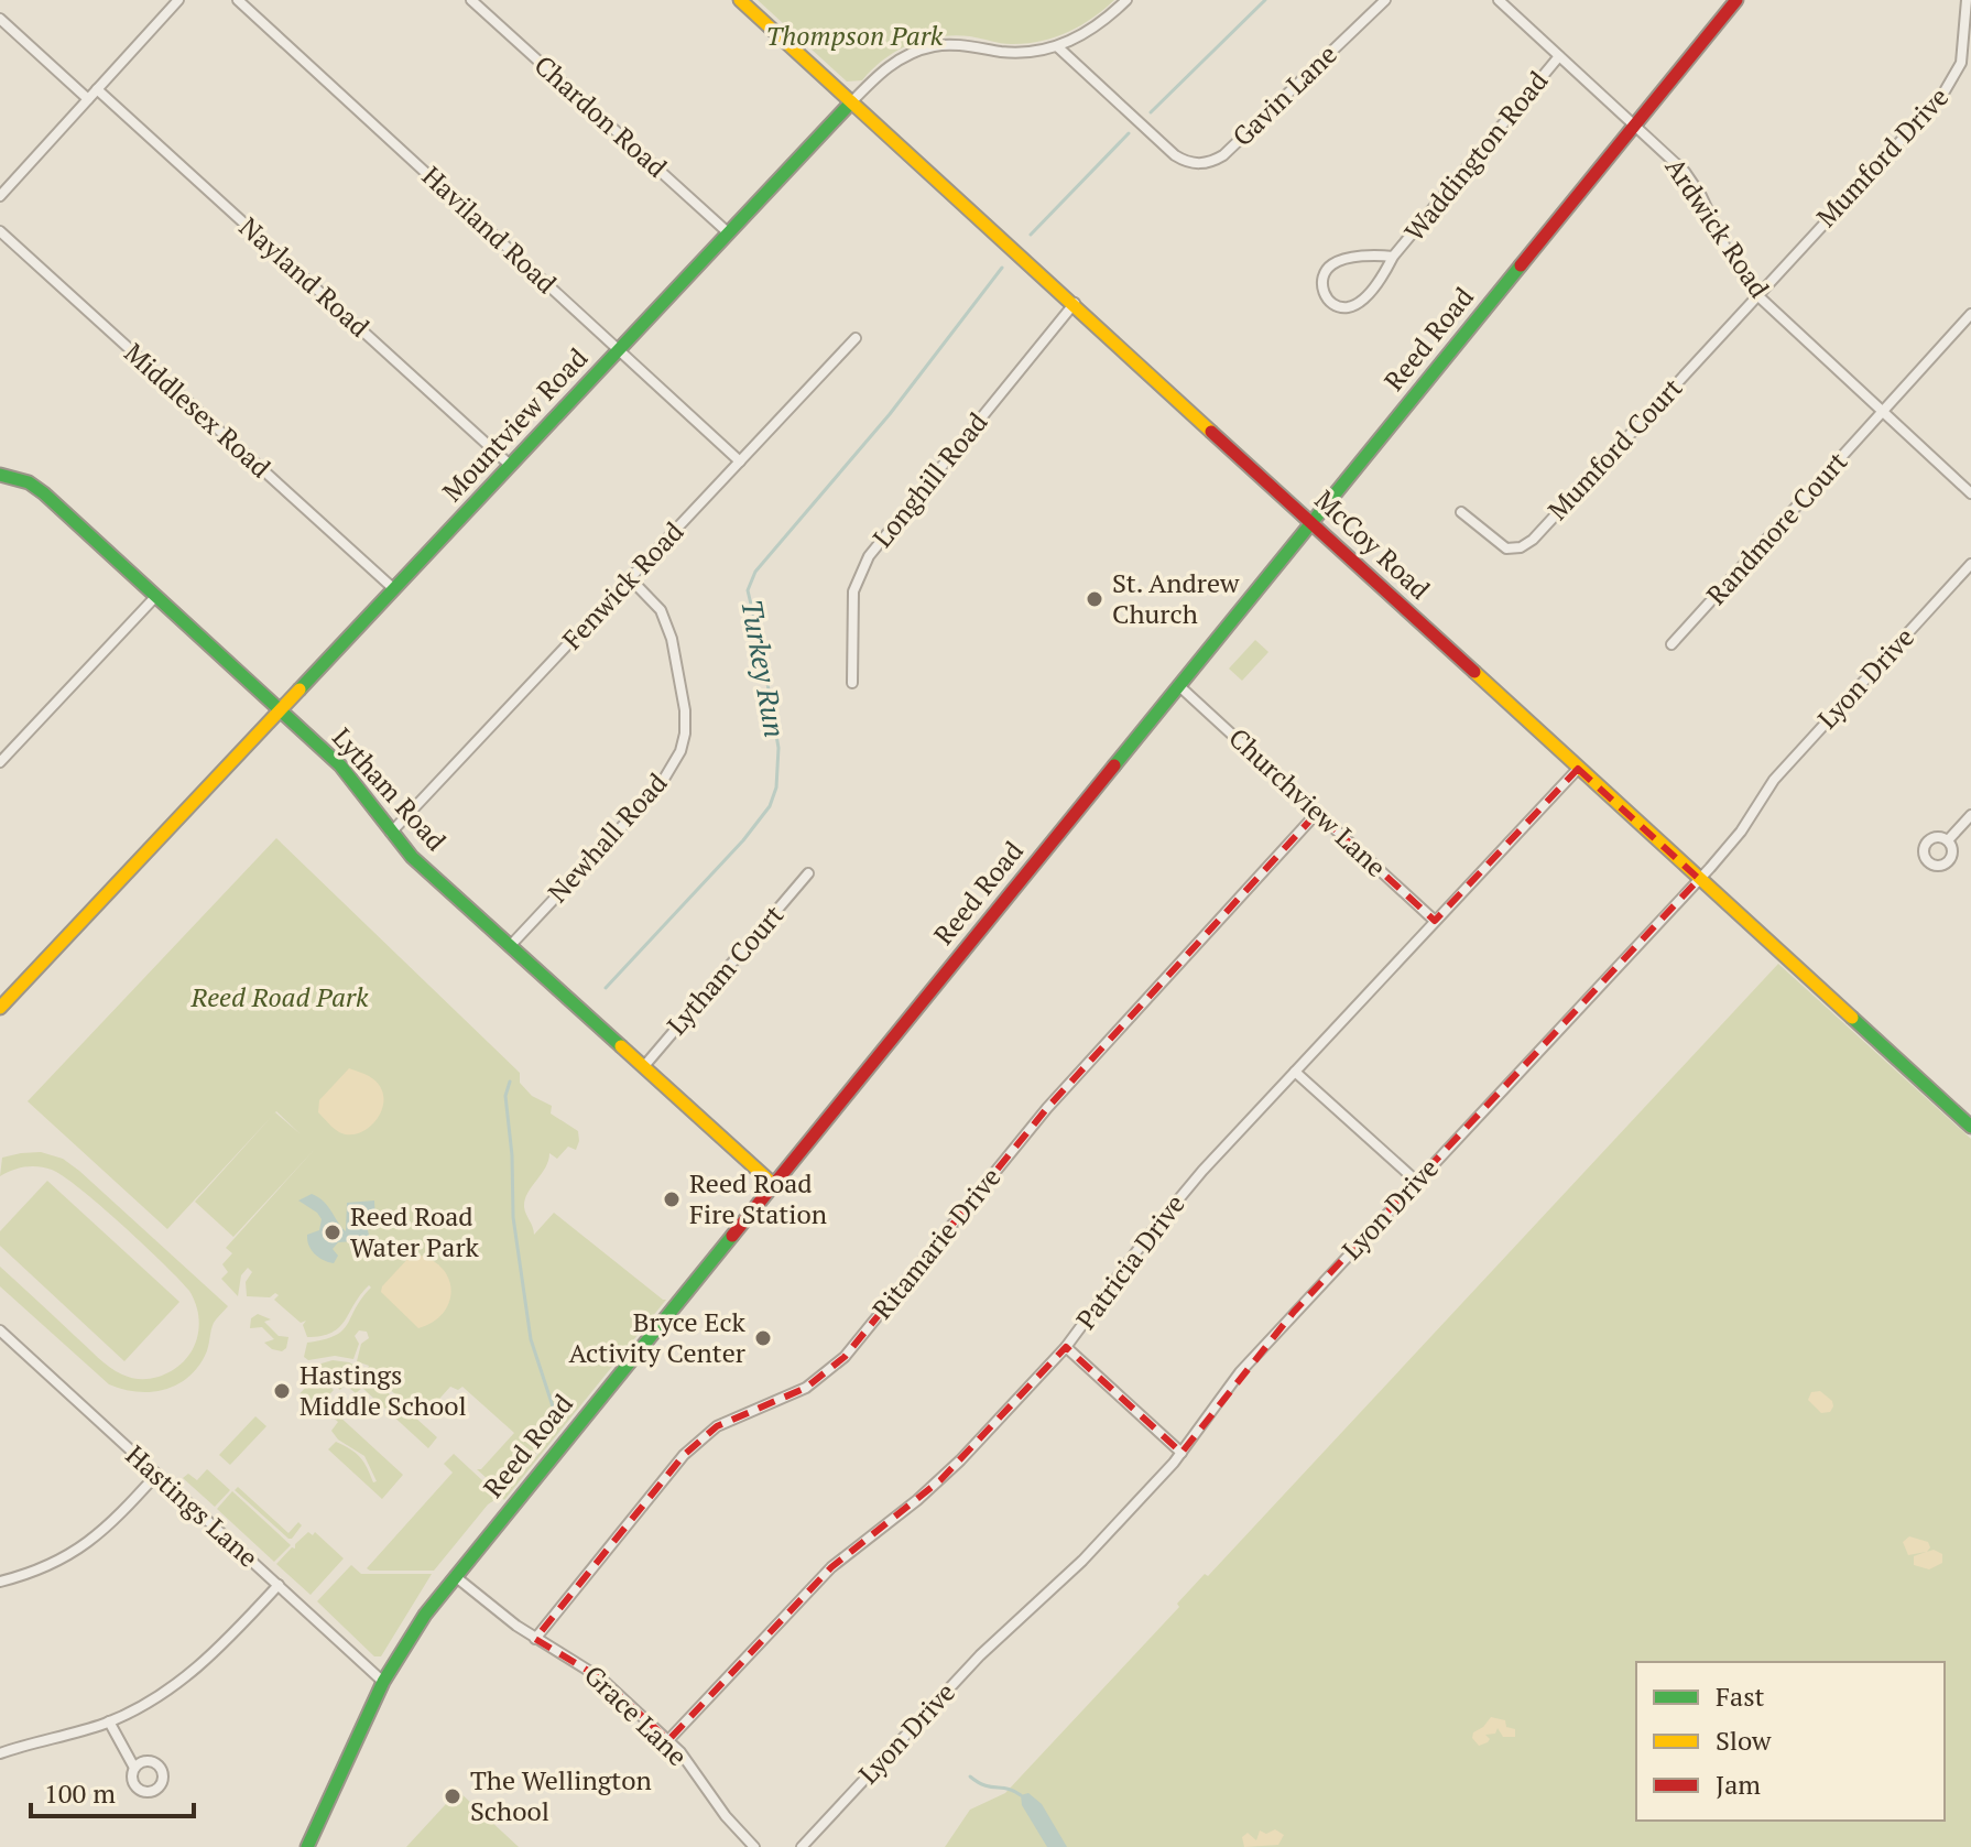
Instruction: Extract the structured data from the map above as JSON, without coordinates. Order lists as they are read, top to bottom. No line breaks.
{"streets":{"main road":["Reed Road","Mountview Road","McCoy Road","Lytham Road"],"street":["Gavin Lane","Chardon Road","Waddington Road","Mumford Drive","Ardwick Road","Haviland Road","Nayland Road","Middlesex Road","Mumford Court","Longhill Road","Randmore Court","Fenwick Road","Lyon Drive","Churchview Lane","Newhall Road","Lytham Court","Ritamarie Drive","Patricia Drive","Hastings Lane","Grace Lane"]},"crossings":[["Gavin Lane","Mountview Road"],["Chardon Road","Mountview Road"],["Waddington Road","Ardwick Road"],["Mumford Drive","Ardwick Road"],["Mumford Drive","Mumford Court"],["Ardwick Road","Reed Road"],["Ardwick Road","Mumford Court"],["Ardwick Road","Randmore Court"],["Haviland Road","Mountview Road"],["Haviland Road","Fenwick Road"],["Nayland Road","Mountview Road"],["Reed Road","McCoy Road"],["Reed Road","Lytham Road"],["Reed Road","Churchview Lane"],["Reed Road","Hastings Lane"],["Reed Road","Grace Lane"],["Middlesex Road","Mountview Road"],["Mountview Road","McCoy Road"],["Mountview Road","Lytham Road"],["Longhill Road","McCoy Road"],["McCoy Road","Lyon Drive"],["McCoy Road","Patricia Drive"],["Fenwick Road","Lytham Road"],["Fenwick Road","Newhall Road"],["Lytham Road","Newhall Road"],["Lytham Road","Lytham Court"],["Churchview Lane","Ritamarie Drive"],["Churchview Lane","Patricia Drive"],["Ritamarie Drive","Grace Lane"],["Patricia Drive","Grace Lane"]],"water":["Turkey Run"],"parks":["Thompson Park","Reed Road Park"],"places":["St. Andrew Church","Reed Road Fire Station","Reed Road Water Park","Bryce Eck Activity Center","Hastings Middle School","The Wellington School"],"legend":["Fast","Slow","Jam"],"scale_bar":"100 m"}
